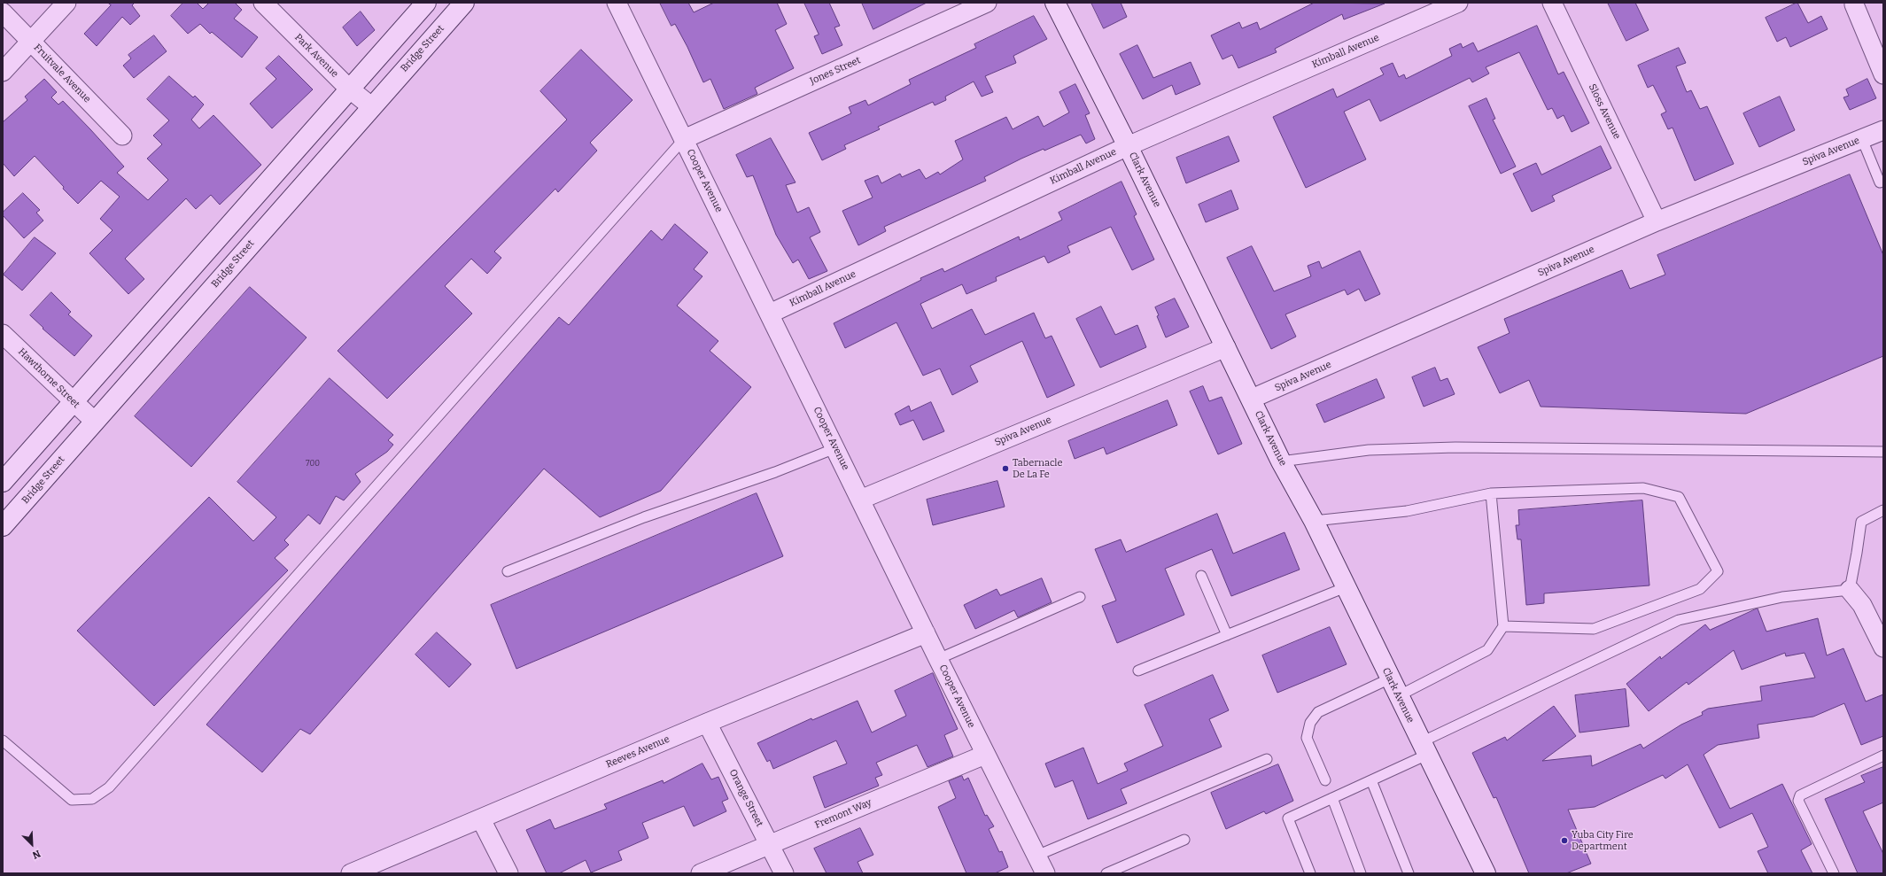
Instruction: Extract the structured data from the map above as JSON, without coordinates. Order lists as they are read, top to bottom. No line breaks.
{"streets":{"main road":["Bridge Street","Clark Avenue"],"street":["Kimball Avenue","Park Avenue","Jones Street","Fruitvale Avenue","Sloss Avenue","Spiva Avenue","Cooper Avenue","Hawthorne Street","Reeves Avenue","Orange Street","Fremont Way"]},"crossings":[["Bridge Street","Park Avenue"],["Bridge Street","Hawthorne Street"],["Kimball Avenue","Clark Avenue"],["Kimball Avenue","Cooper Avenue"],["Jones Street","Cooper Avenue"],["Sloss Avenue","Spiva Avenue"],["Spiva Avenue","Clark Avenue"],["Spiva Avenue","Cooper Avenue"],["Cooper Avenue","Reeves Avenue"],["Cooper Avenue","Fremont Way"],["Reeves Avenue","Orange Street"],["Orange Street","Fremont Way"]],"places":["Tabernacle De La Fe","Yuba City Fire Department"],"house_numbers":["700"],"north":"bottom right"}
